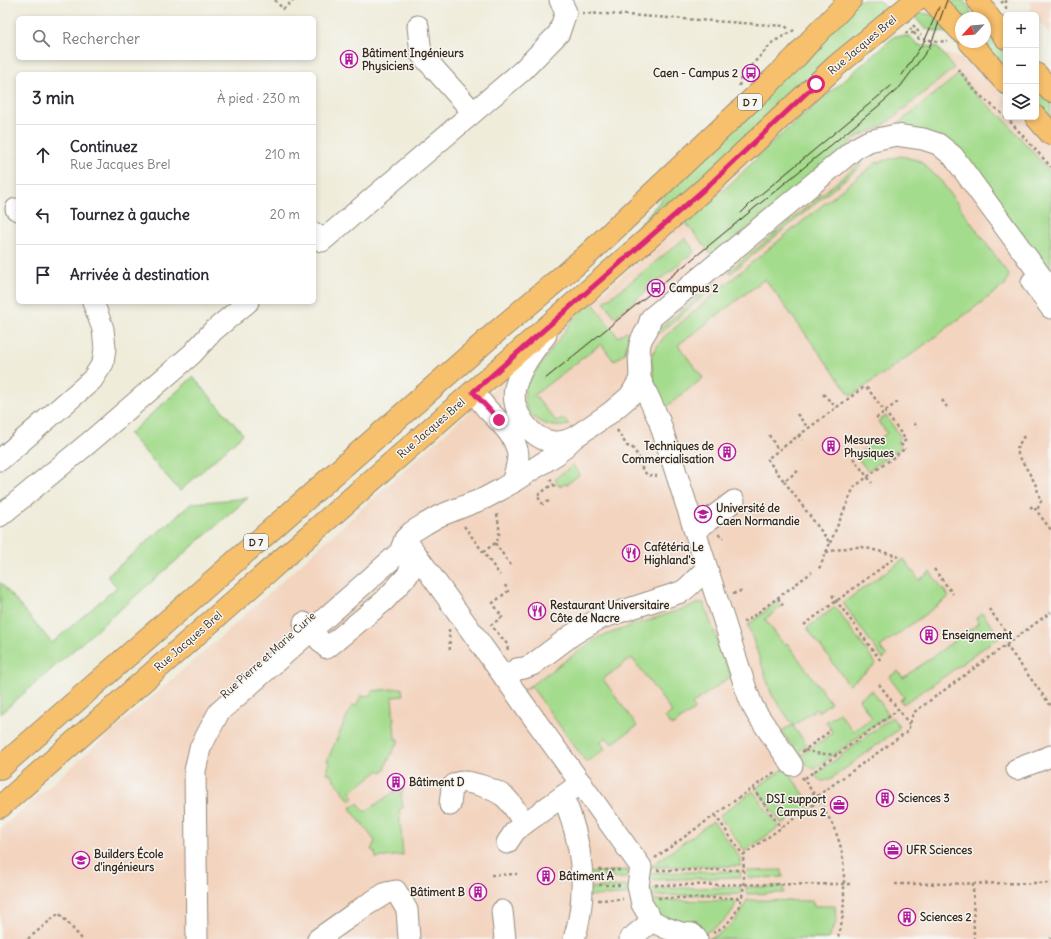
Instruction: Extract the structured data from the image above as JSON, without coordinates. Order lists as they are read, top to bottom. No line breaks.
{"streets":{"main road":["Rue Jacques Brel","D 7"],"street":["Rue Pierre et Marie Curie"]},"places":{"building":["Bâtiment Ingénieurs Physiciens","Mesures Physiques","Techniques de Commercialisation","Enseignement","Bâtiment D","Sciences 3","Bâtiment A","Bâtiment B","Sciences 2"],"bus stop":["Caen - Campus 2","Campus 2"],"school or university":["Université de Caen Normandie","Builders École d'ingénieurs"],"restaurant":["Cafétéria Le Highland's","Restaurant Universitaire Côte de Nacre"],"office":["DSI support Campus 2","UFR Sciences"]},"north":"bottom left","page":{"map_buttons":["+","−"],"search":"Rechercher","heading":["3 min","À pied · 230 m"],"list":[["Continuez","Rue Jacques Brel","210 m"],["Tournez à gauche","20 m"],"Arrivée à destination"]}}
